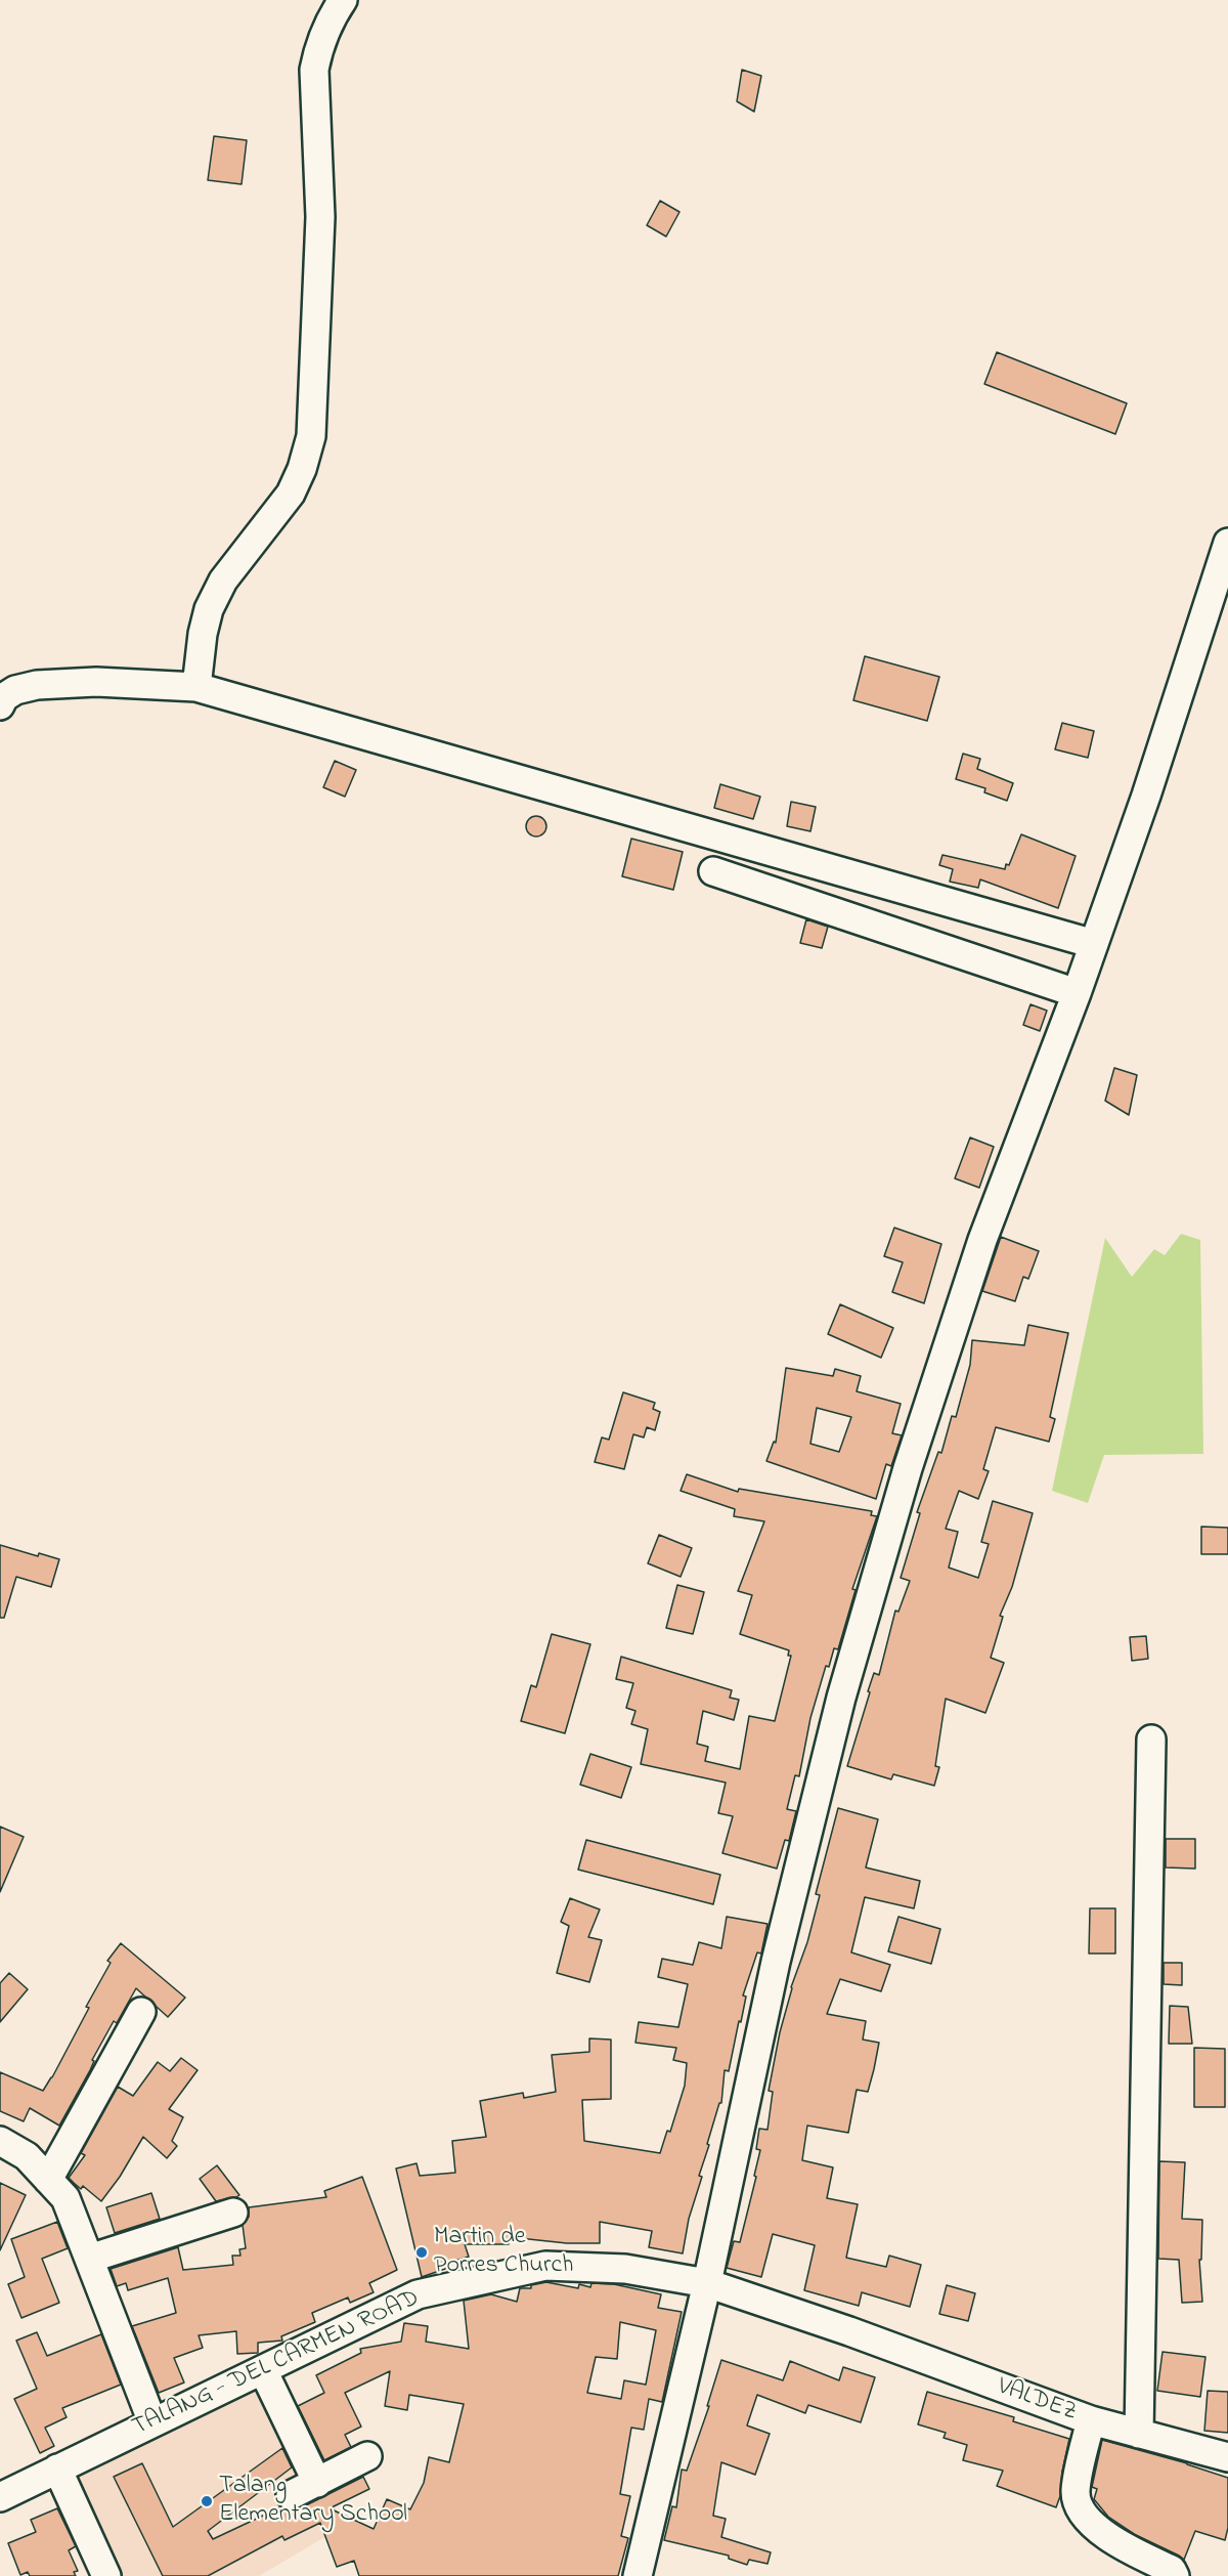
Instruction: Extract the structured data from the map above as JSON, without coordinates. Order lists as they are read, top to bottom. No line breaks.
{"streets":{"street":["TALANG - DEL CARMEN ROAD","VALDEZ"]},"crossings":[["TALANG - DEL CARMEN ROAD","VALDEZ"]],"places":["Martin de Porres Church","Talang Elementary School"]}
